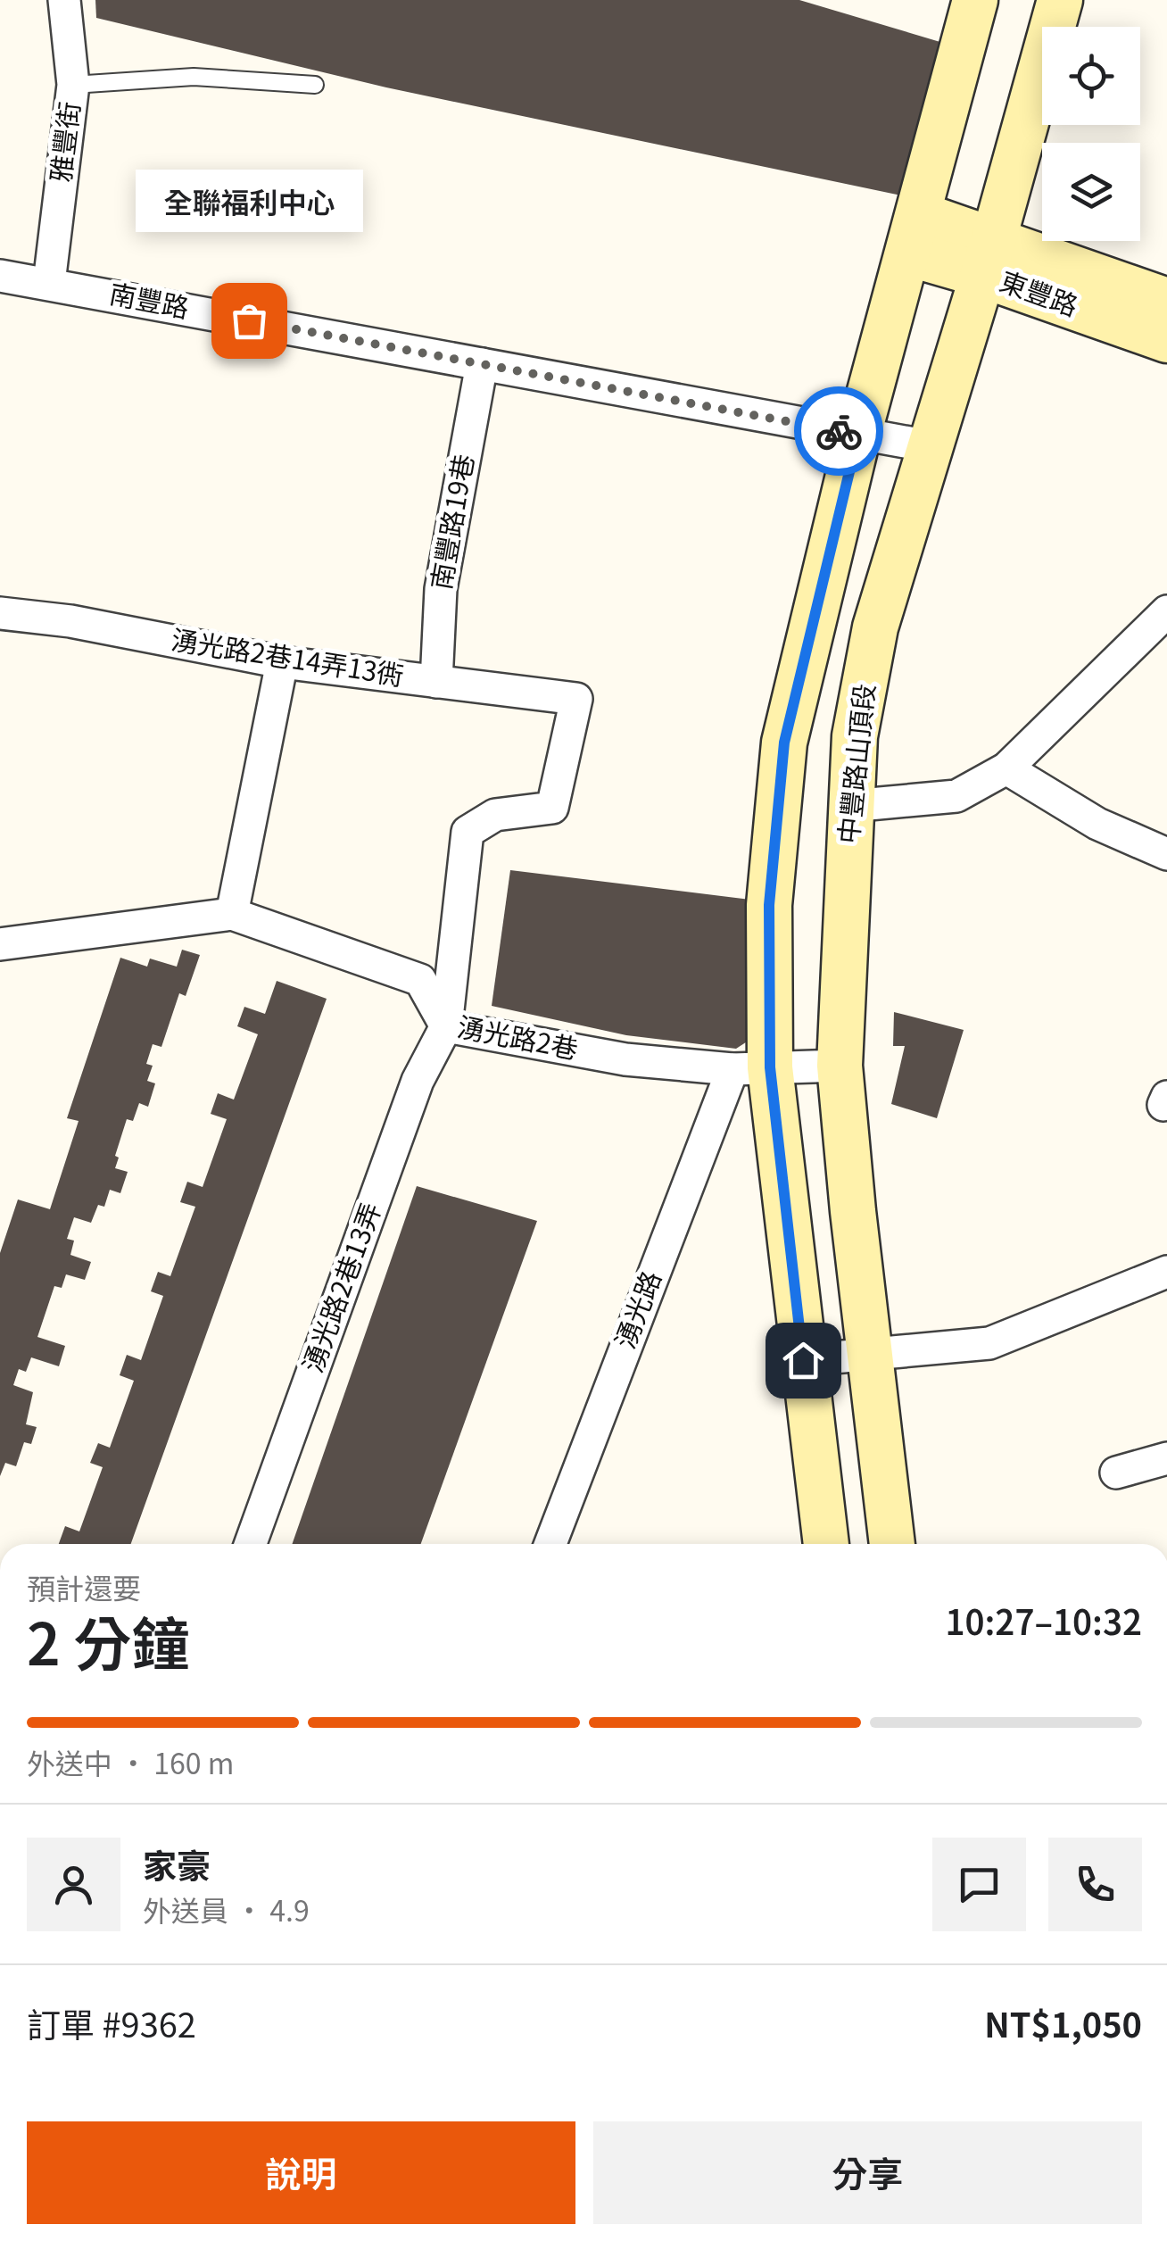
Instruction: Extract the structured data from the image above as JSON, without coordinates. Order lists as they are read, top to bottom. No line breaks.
{"streets":{"main road":["東豐路","中豐路山頂段"],"street":["雅豐街","南豐路","南豐路19巷","湧光路2巷14弄13衖","湧光路2巷","湧光路2巷13弄","湧光路"]},"crossings":[["雅豐街","南豐路"],["東豐路","中豐路山頂段"],["南豐路","南豐路19巷"],["南豐路","中豐路山頂段"],["南豐路19巷","湧光路2巷14弄13衖"],["湧光路2巷14弄13衖","湧光路2巷"],["湧光路2巷14弄13衖","湧光路2巷13弄"],["中豐路山頂段","湧光路2巷"],["湧光路2巷","湧光路2巷13弄"],["湧光路2巷","湧光路"]],"places":["全聯福利中心"],"page":{"bubble":"全聯福利中心","heading":["2 分鐘","預計還要","10:27–10:32"],"panel":["家豪","外送員 · 4.9","訂單 #9362","NT$1,050"],"bar":"外送中 · 160 m","buttons":["說明","分享"]}}
